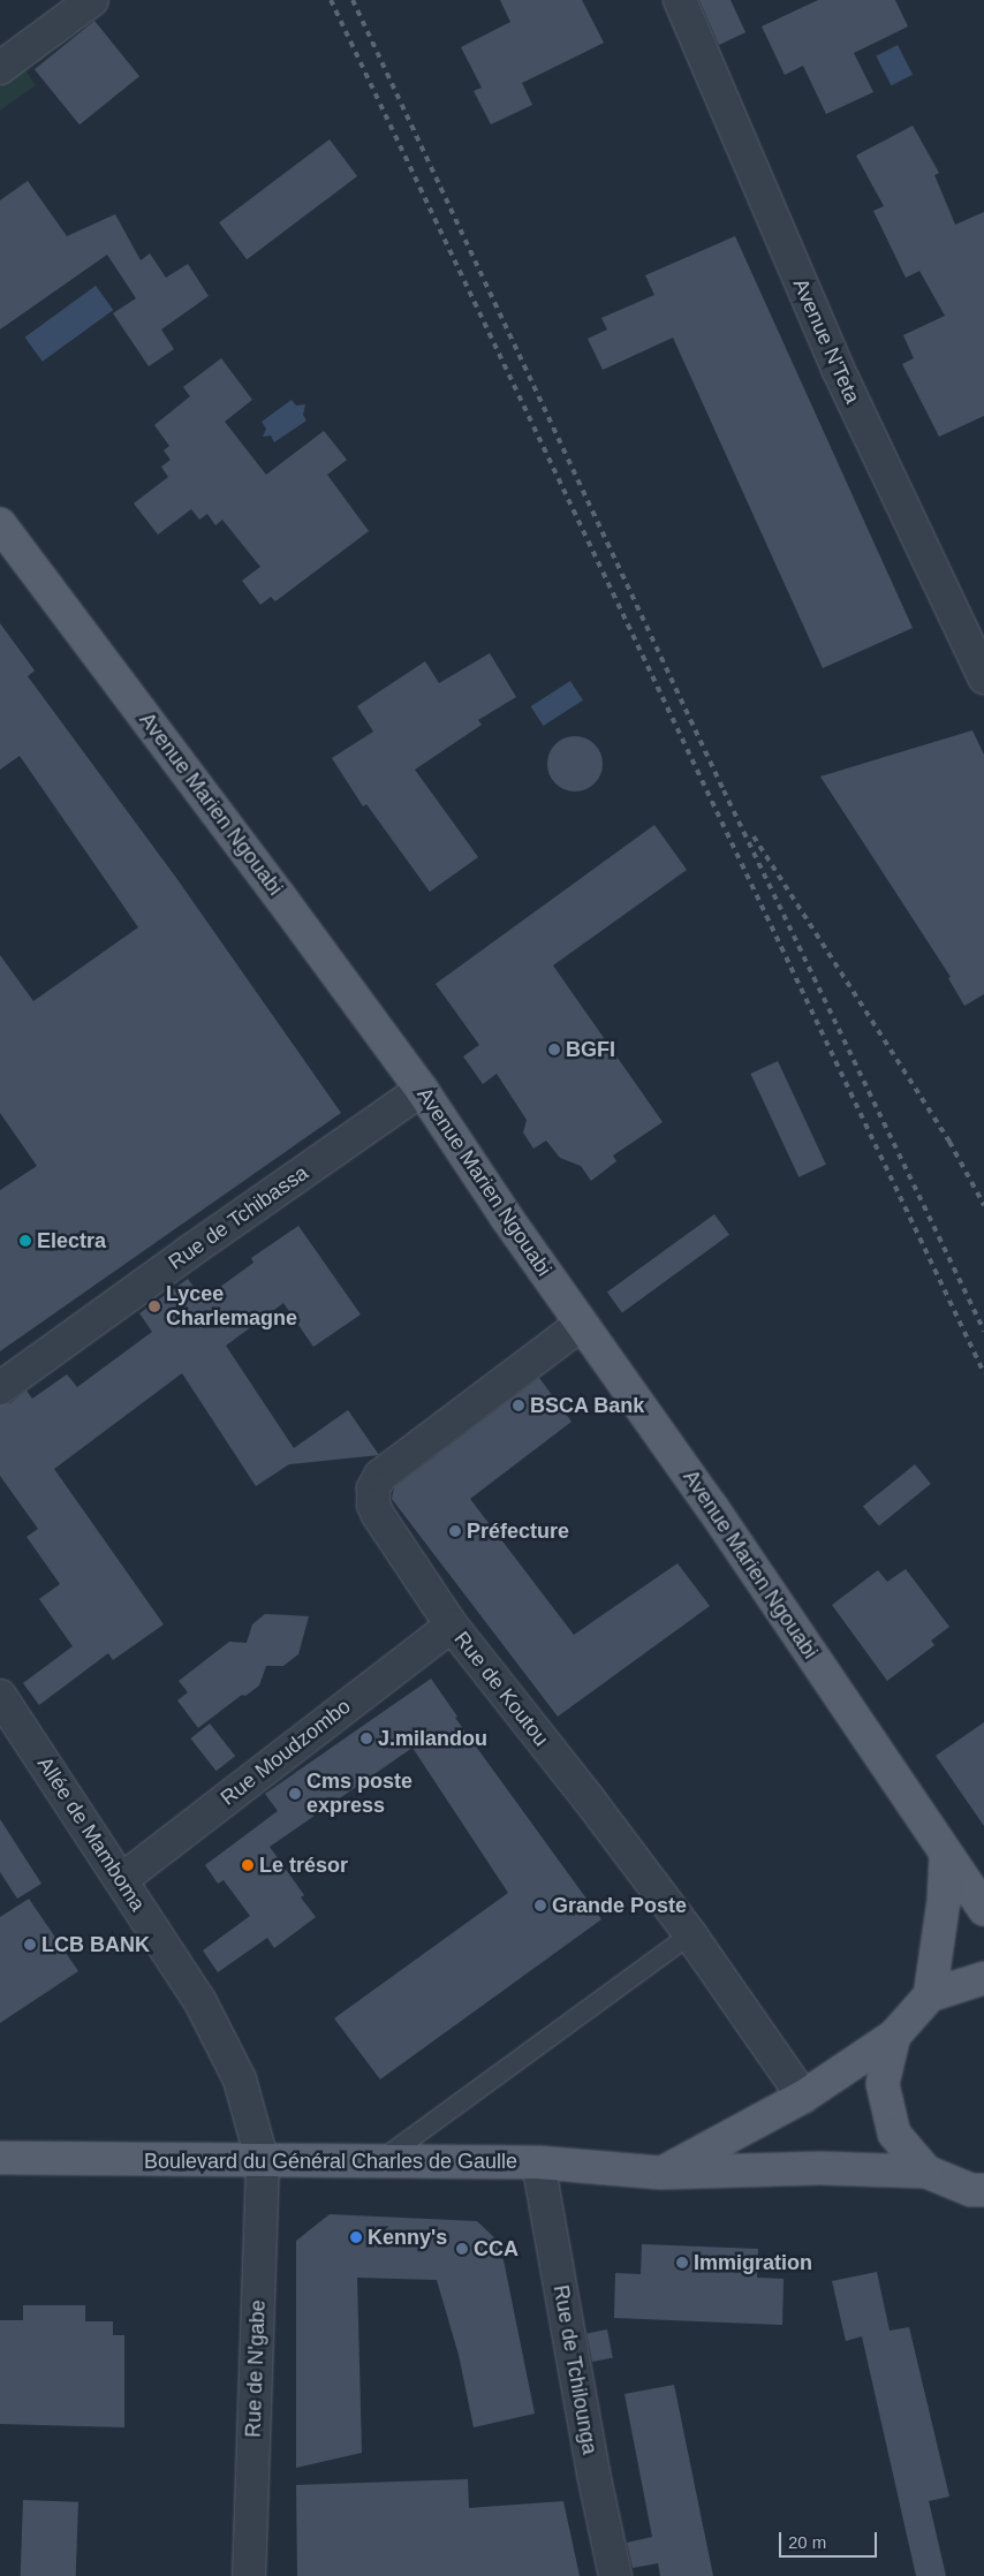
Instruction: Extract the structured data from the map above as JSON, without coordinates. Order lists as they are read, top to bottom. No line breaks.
{"streets":{"main road":["Avenue Marien Ngouabi","Boulevard du Général Charles de Gaulle"],"street":["Avenue N'Teta","Rue de Tchibassa","Rue de Koutou","Rue Moudzombo","Allée de Mamboma","Rue de N'gabe","Rue de Tchilounga"]},"crossings":[["Avenue Marien Ngouabi","Rue de Tchibassa"],["Avenue Marien Ngouabi","Rue de Koutou"],["Rue de Koutou","Rue Moudzombo"],["Rue Moudzombo","Allée de Mamboma"],["Allée de Mamboma","Boulevard du Général Charles de Gaulle"],["Allée de Mamboma","Rue de N'gabe"],["Boulevard du Général Charles de Gaulle","Rue de N'gabe"],["Boulevard du Général Charles de Gaulle","Rue de Tchilounga"]],"places":["BGFI","Electra","Lycee Charlemagne","BSCA Bank","Préfecture","J.milandou","Cms poste express","Le trésor","Grande Poste","LCB BANK","Kenny's","CCA","Immigration"],"scale_bar":"20 m"}
